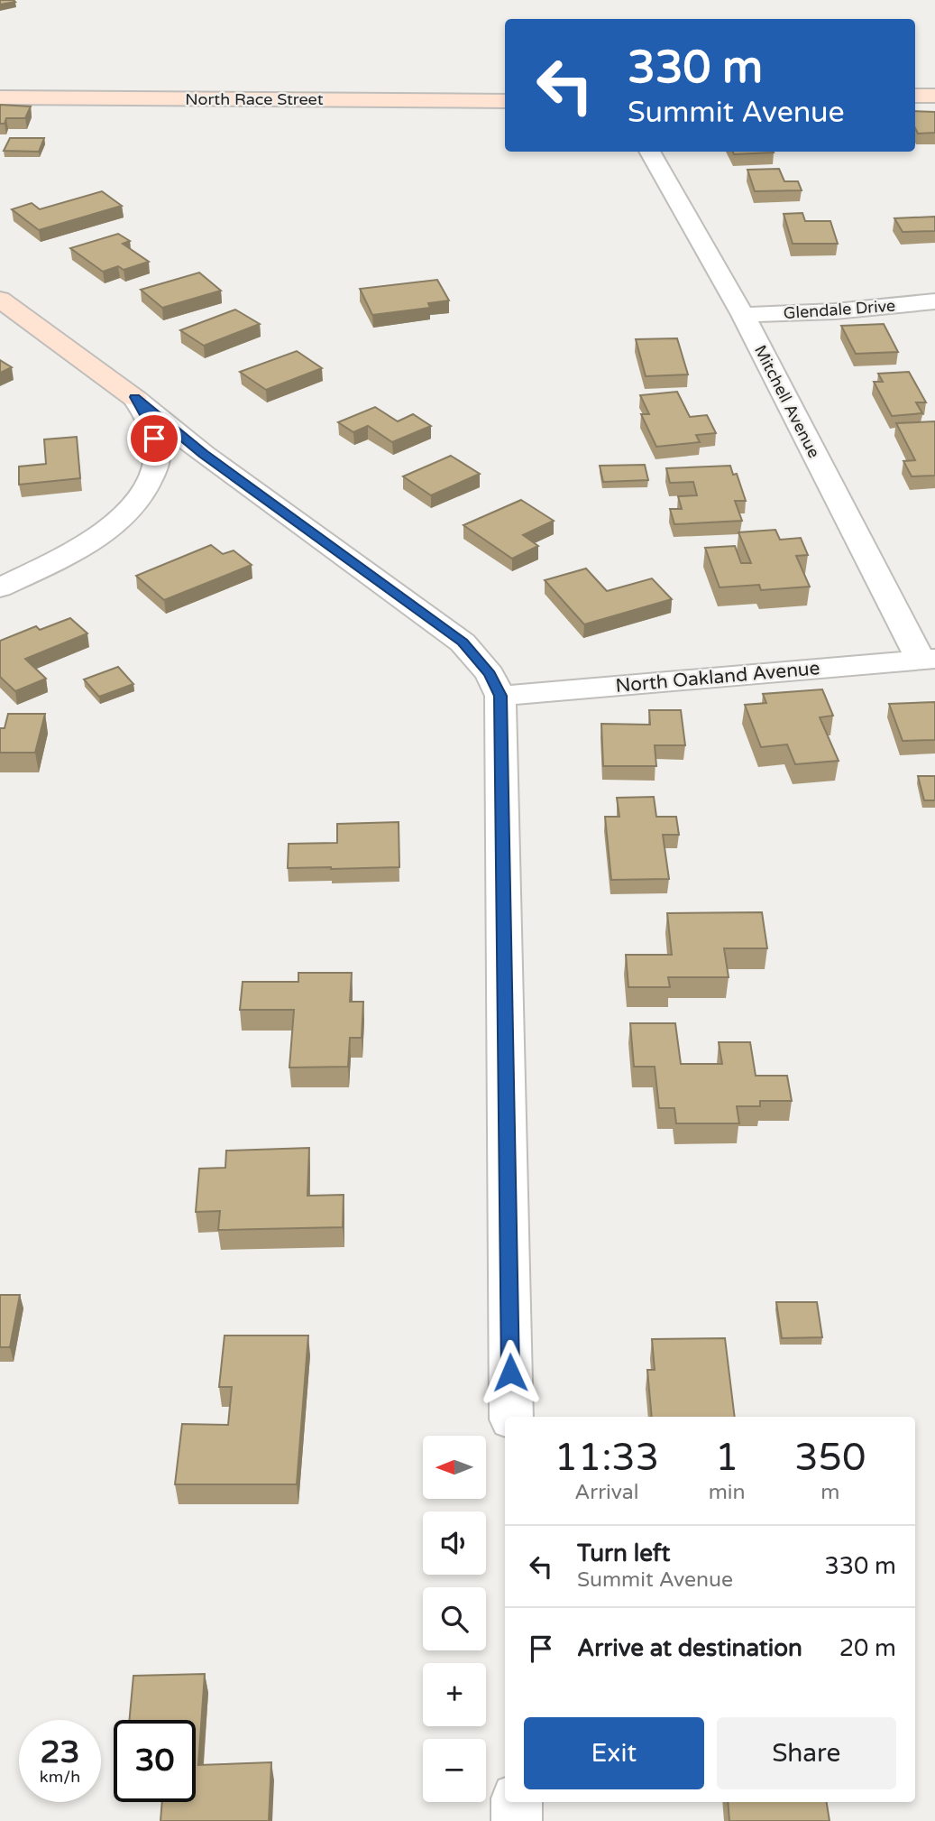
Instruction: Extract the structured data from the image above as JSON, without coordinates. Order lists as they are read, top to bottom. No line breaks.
{"streets":{"street":["North Race Street","Glendale Drive","Mitchell Avenue","North Oakland Avenue"]},"crossings":[["Glendale Drive","Mitchell Avenue"],["Mitchell Avenue","North Oakland Avenue"]],"north":"left","page":{"turn":["330 m","Summit Avenue"],"eta":["11:33","Arrival","1","min","350","m"],"map_buttons":["+","−"],"list":[{"name":"Turn left","note":"Summit Avenue","value":"330 m"},{"name":"Arrive at destination","value":"20 m"}],"buttons":["Exit","Share"],"speed":"23 km/h","limit":"30"}}
